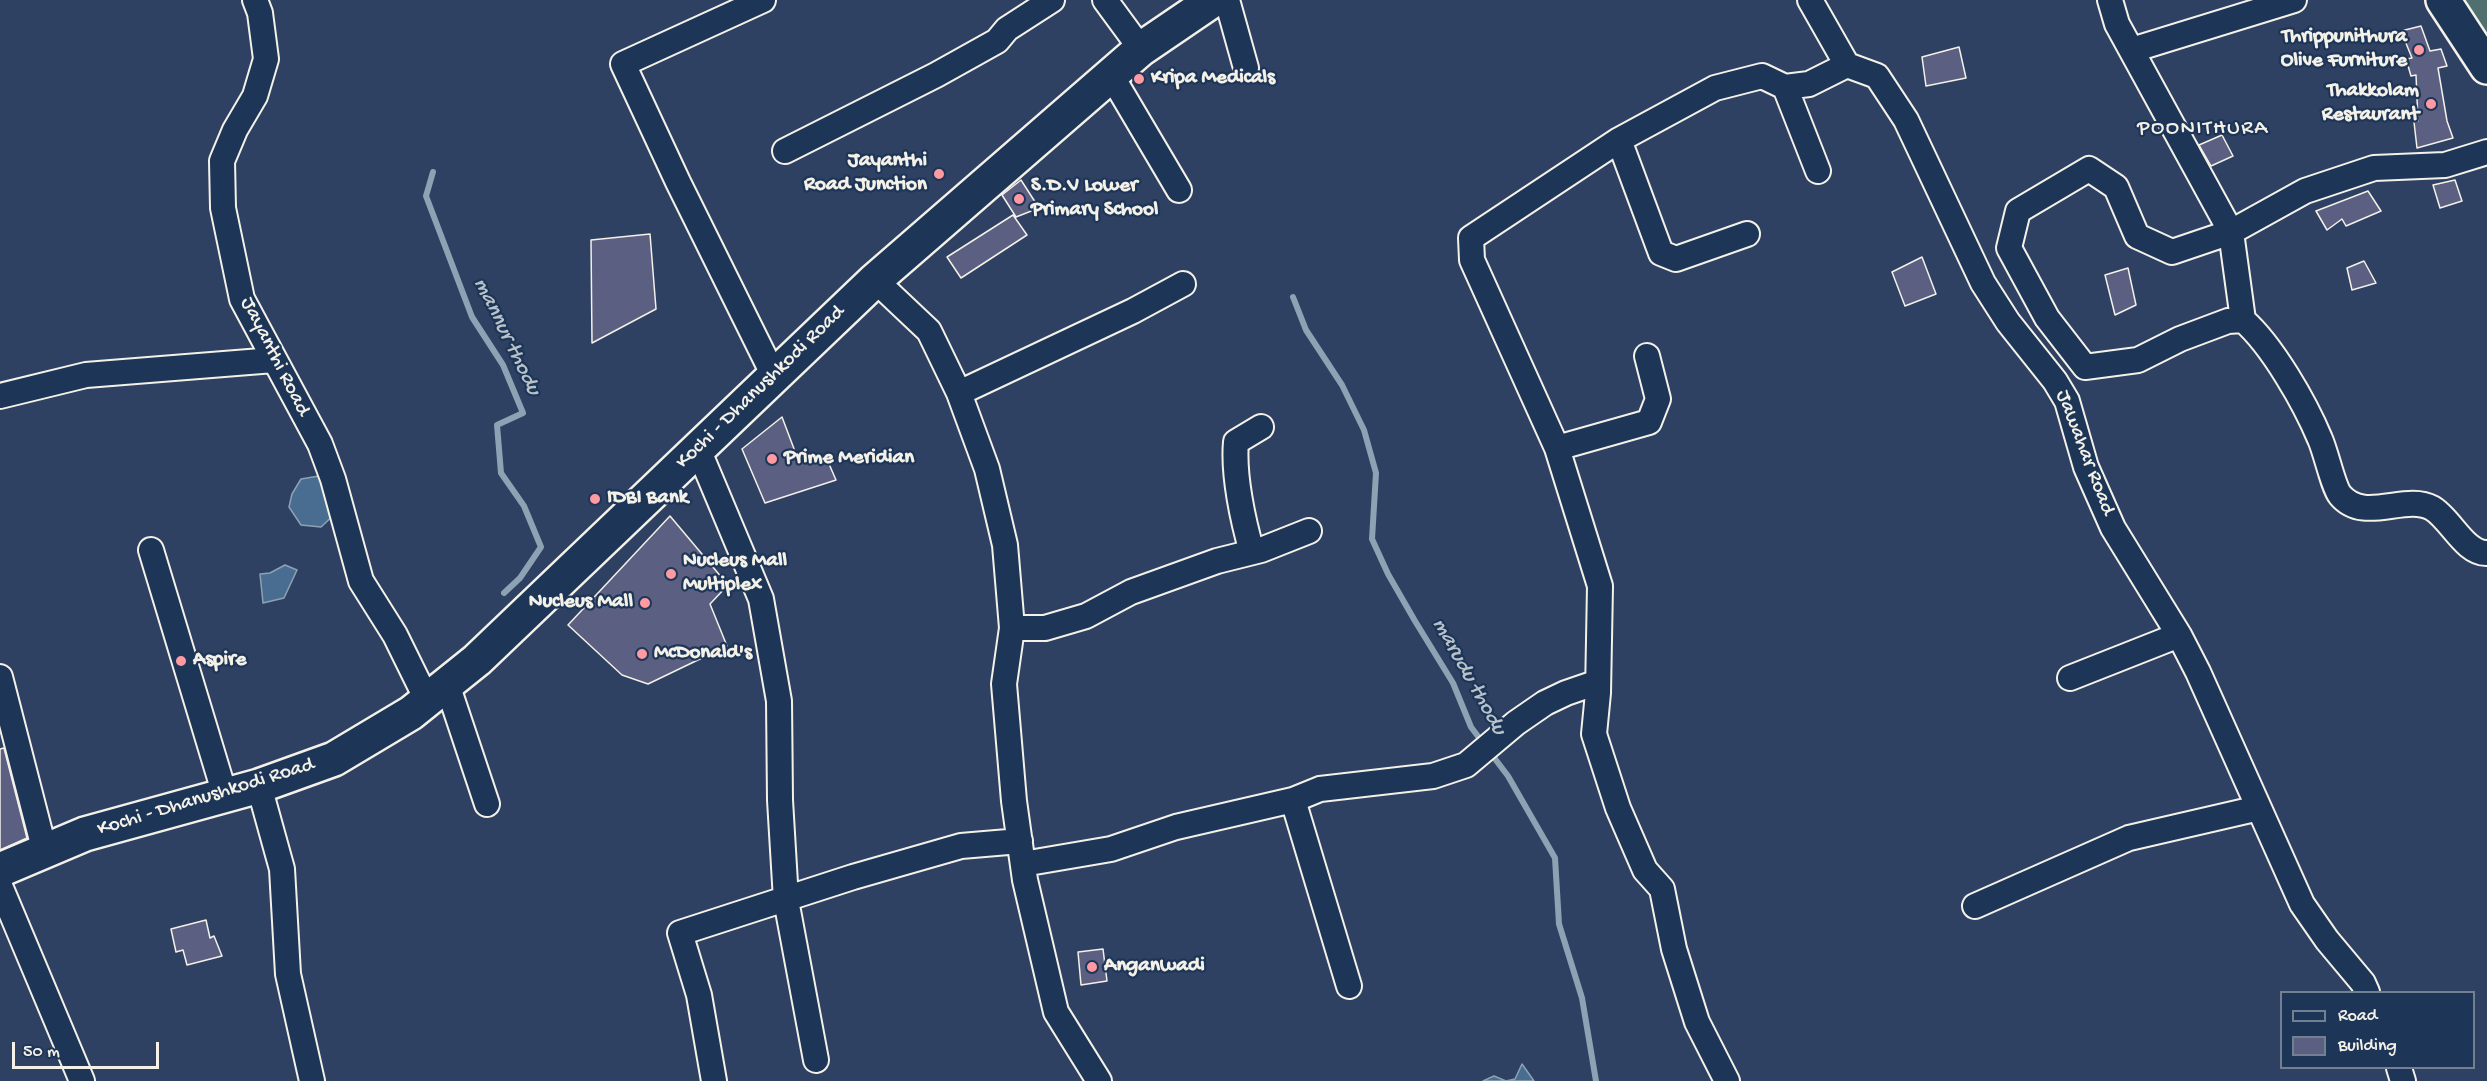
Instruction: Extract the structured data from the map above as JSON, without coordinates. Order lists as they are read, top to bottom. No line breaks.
{"streets":{"main road":["Kochi - Dhanushkodi Road"],"street":["Jayanthi Road","Jawahar Road"]},"crossings":[["Jayanthi Road","Kochi - Dhanushkodi Road"]],"districts":["POONITHURA"],"water":["mannur thodu","marudu thodu"],"places":["Thrippunithura Olive Furniture","Kripa Medicals","Thakkolam Restaurant","Jayanthi Road Junction","S.D.V Lower Primary School","Prime Meridian","IDBI Bank","Nucleus Mall Multiplex","Nucleus Mall","McDonald's","Aspire","Anganwadi"],"legend":["Road","Building"],"scale_bar":"50 m"}
